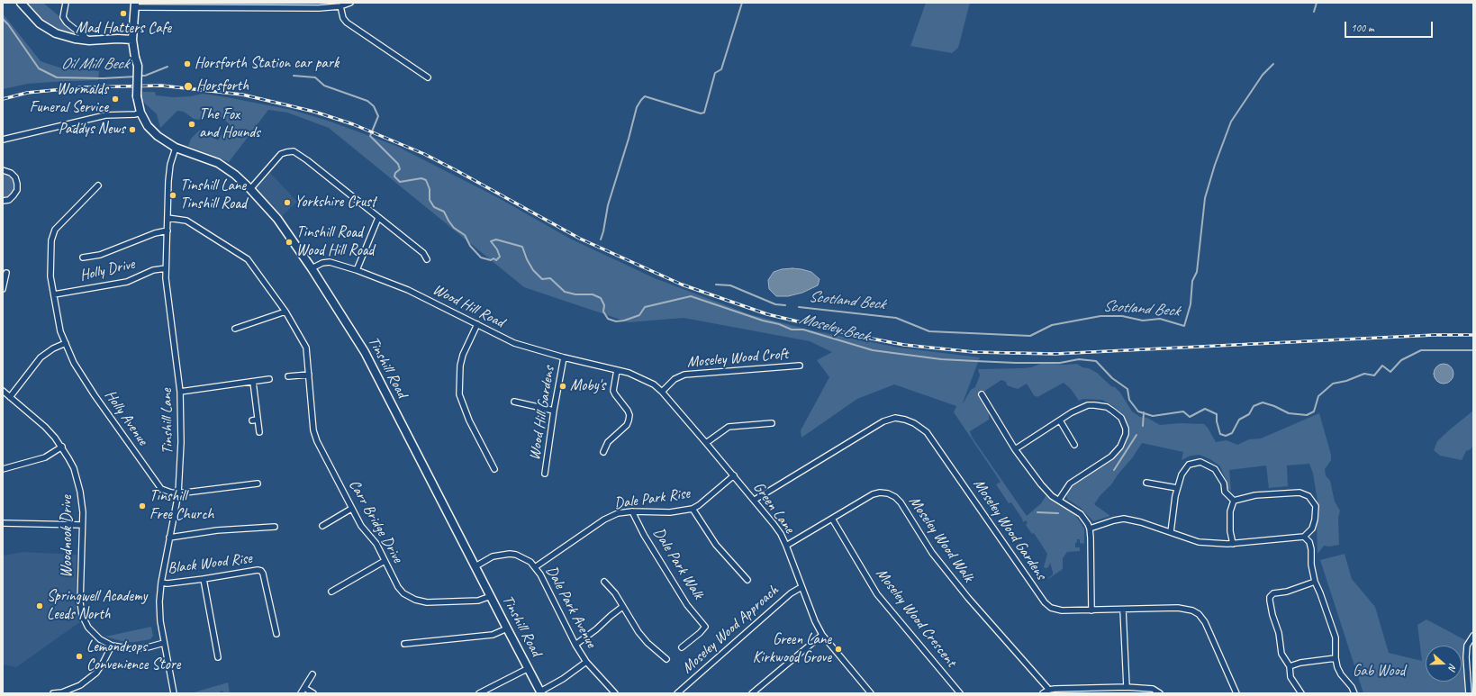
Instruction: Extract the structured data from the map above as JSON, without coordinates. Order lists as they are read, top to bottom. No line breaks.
{"streets":{"street":["Holly Drive","Wood Hill Road","Moseley Wood Croft","Tinshill Road","Wood Hill Gardens","Holly Avenue","Tinshill Lane","Dale Park Rise","Green Lane","Carr Bridge Drive","Moseley Wood Gardens","Woodnook Drive","Moseley Wood Walk","Black Wood Rise","Dale Park Walk","Dale Park Avenue","Moseley Wood Crescent","Moseley Wood Approach"]},"crossings":[["Holly Drive","Holly Avenue"],["Holly Drive","Tinshill Lane"],["Wood Hill Road","Tinshill Road"],["Wood Hill Road","Wood Hill Gardens"],["Wood Hill Road","Green Lane"],["Moseley Wood Croft","Green Lane"],["Tinshill Road","Tinshill Lane"],["Tinshill Road","Carr Bridge Drive"],["Tinshill Road","Dale Park Avenue"],["Holly Avenue","Tinshill Lane"],["Tinshill Lane","Carr Bridge Drive"],["Tinshill Lane","Woodnook Drive"],["Tinshill Lane","Black Wood Rise"],["Dale Park Rise","Green Lane"],["Dale Park Rise","Dale Park Walk"],["Dale Park Rise","Dale Park Avenue"],["Green Lane","Moseley Wood Gardens"],["Green Lane","Moseley Wood Walk"],["Green Lane","Moseley Wood Approach"],["Moseley Wood Walk","Moseley Wood Crescent"]],"water":["Oil Mill Beck","Scotland Beck","Moseley Beck"],"parks":["Gab Wood"],"places":["Mad Hatters Cafe","Horsforth Station car park","Horsforth","Wormalds Funeral Service","The Fox and Hounds","Paddys News","Tinshill Lane Tinshill Road","Yorkshire Crust","Tinshill Road Wood Hill Road","Moby's","Tinshill Free Church","Springwell Academy Leeds North","Green Lane Kirkwood Grove","Lemondrops Convenience Store"],"scale_bar":"100 m","north":"right"}
